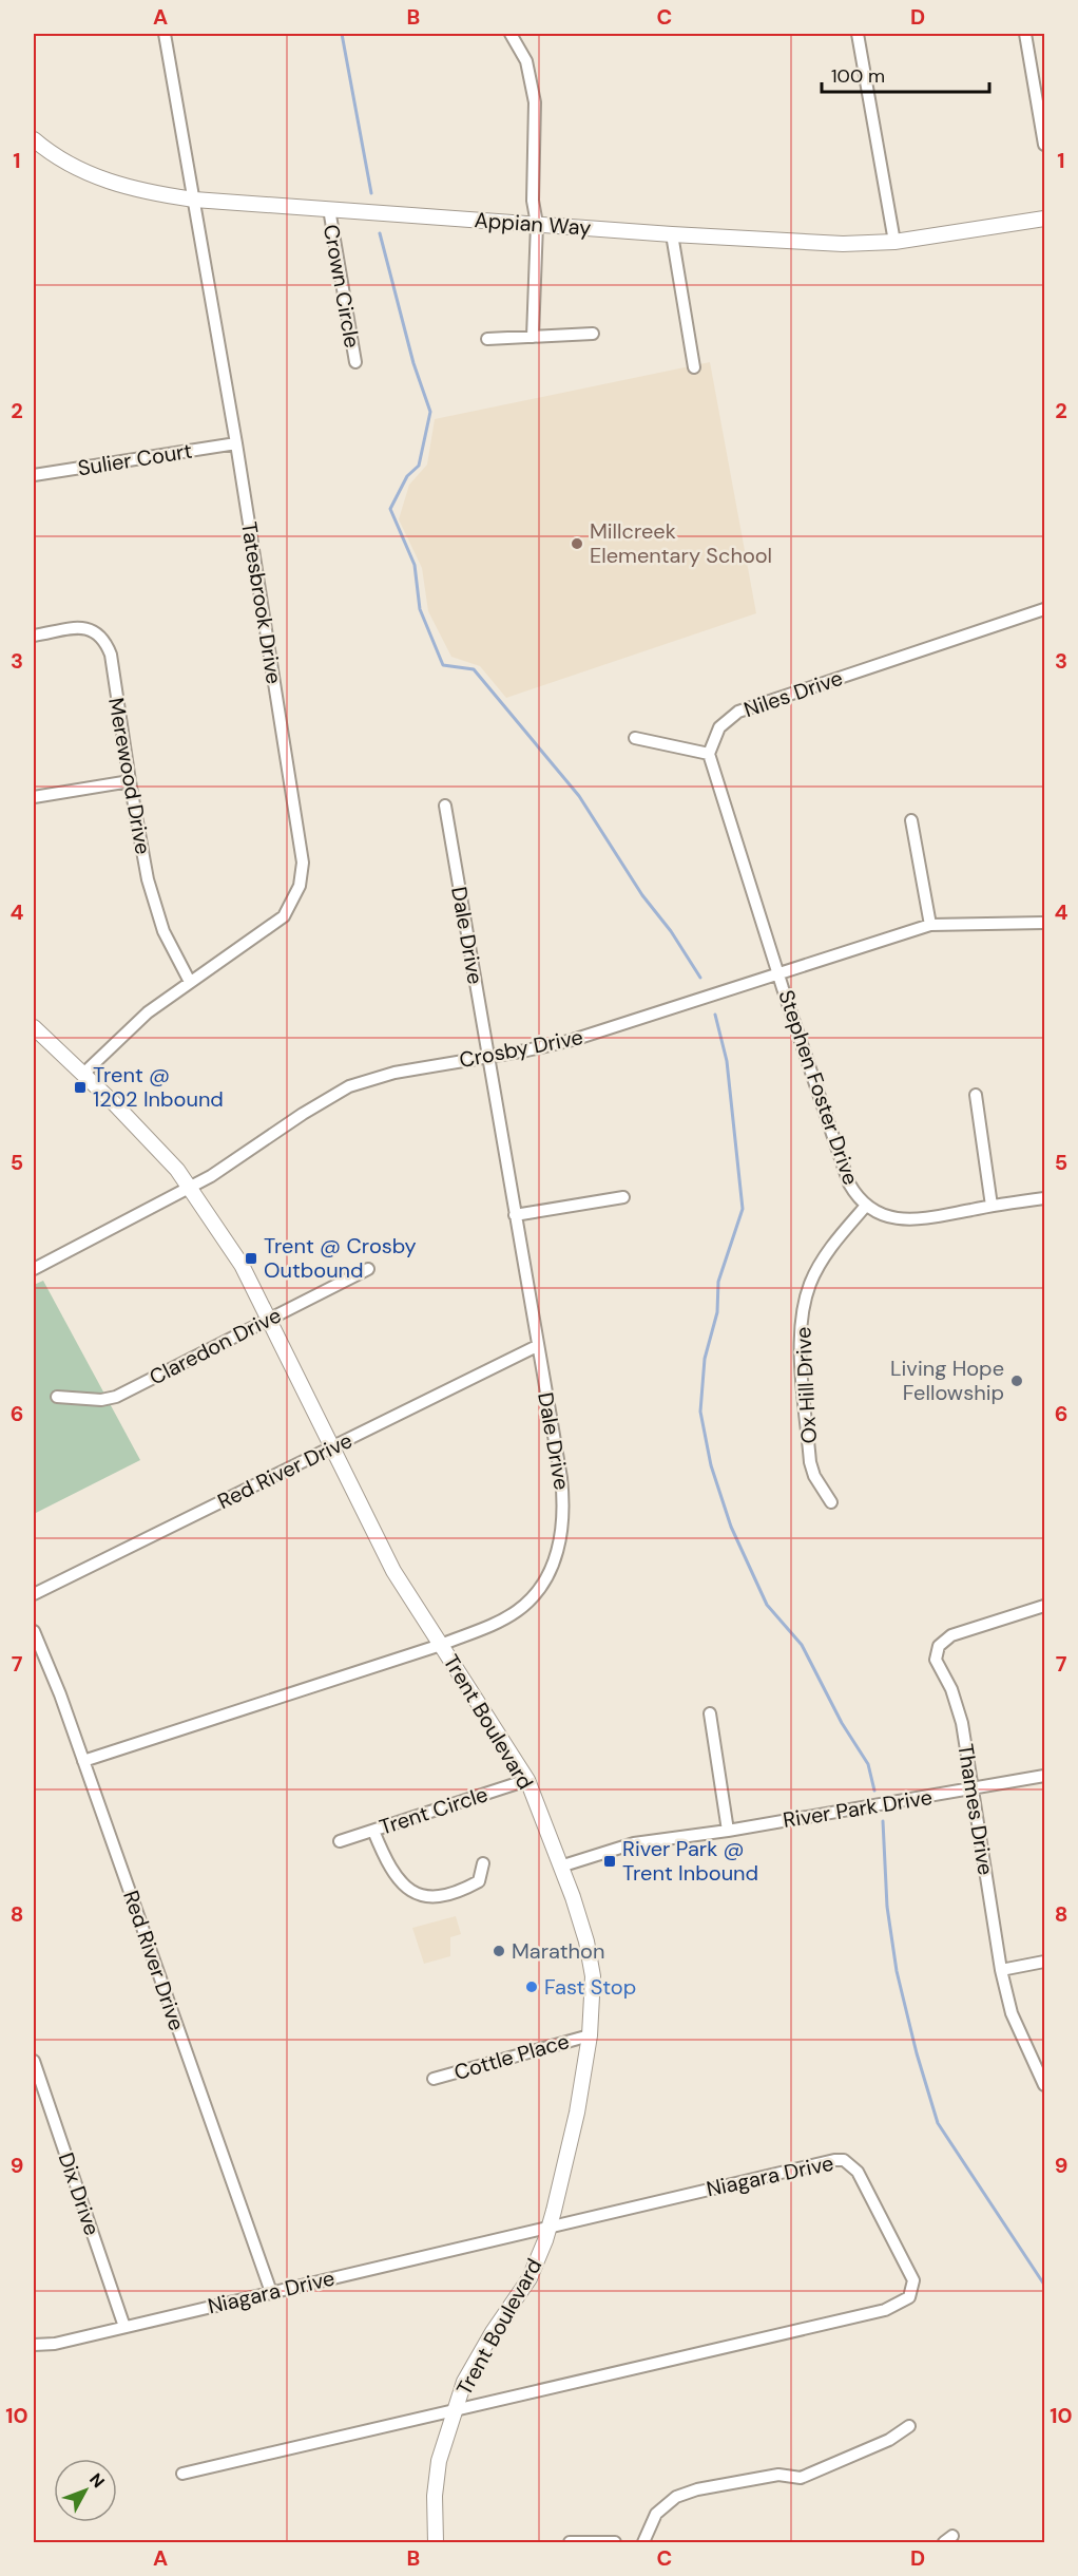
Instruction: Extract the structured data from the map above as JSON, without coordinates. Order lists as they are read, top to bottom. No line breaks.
{"streets":{"street":["Appian Way","Crown Circle","Sulier Court","Tatesbrook Drive","Niles Drive","Merewood Drive","Dale Drive","Crosby Drive","Stephen Foster Drive","Claredon Drive","Ox Hill Drive","Red River Drive","Trent Boulevard","River Park Drive","Thames Drive","Trent Circle","Cottle Place","Niagara Drive","Dix Drive"]},"crossings":[["Appian Way","Crown Circle"],["Appian Way","Tatesbrook Drive"],["Sulier Court","Tatesbrook Drive"],["Tatesbrook Drive","Merewood Drive"],["Tatesbrook Drive","Trent Boulevard"],["Dale Drive","Crosby Drive"],["Dale Drive","Red River Drive"],["Dale Drive","Trent Boulevard"],["Crosby Drive","Stephen Foster Drive"],["Crosby Drive","Trent Boulevard"],["Stephen Foster Drive","Ox Hill Drive"],["Claredon Drive","Trent Boulevard"],["Red River Drive","Trent Boulevard"],["Red River Drive","Niagara Drive"],["Trent Boulevard","River Park Drive"],["Trent Boulevard","Trent Circle"],["Trent Boulevard","Cottle Place"],["Trent Boulevard","Niagara Drive"],["River Park Drive","Thames Drive"],["Niagara Drive","Dix Drive"]],"places":{"other":["Millcreek Elementary School","Living Hope Fellowship","Marathon","Fast Stop"],"transit":["Trent @ 1202 Inbound","Trent @ Crosby Outbound","River Park @ Trent Inbound"]},"scale_bar":"100 m","north":"top right","grid":{"columns":["A","B","C","D"],"rows":["1","2","3","4","5","6","7","8","9","10"]}}
